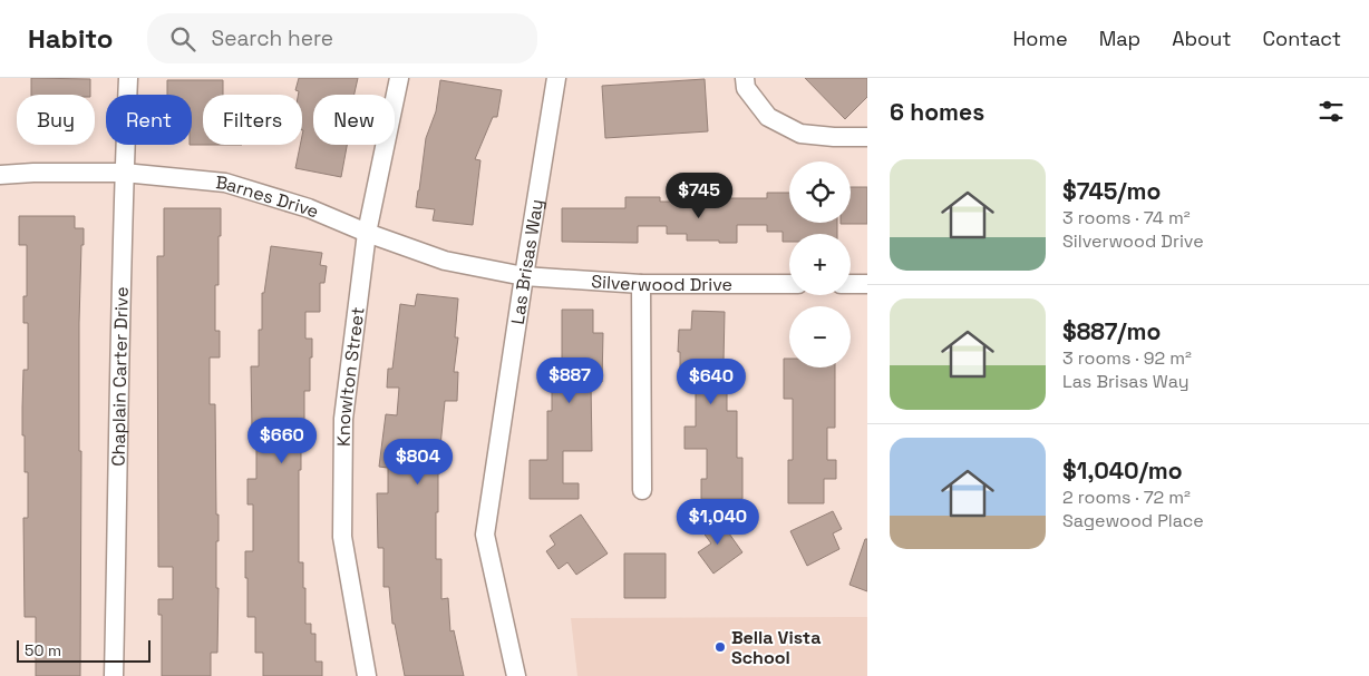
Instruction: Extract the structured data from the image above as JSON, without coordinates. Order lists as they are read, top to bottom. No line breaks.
{"streets":{"street":["Barnes Drive","Las Brisas Way","Silverwood Drive","Chaplain Carter Drive","Knowlton Street"]},"crossings":[["Barnes Drive","Las Brisas Way"],["Barnes Drive","Silverwood Drive"],["Barnes Drive","Chaplain Carter Drive"],["Barnes Drive","Knowlton Street"],["Las Brisas Way","Silverwood Drive"]],"places":["Bella Vista School"],"scale_bar":"50 m","page":{"header":"Habito","search":"Search here","nav":["Home","Map","About","Contact"],"heading":"6 homes","chip":["Buy","Rent","Filters","New"],"list":[{"name":"$745/mo","note":"3 rooms · 74 m² · Silverwood Drive"},{"name":"$887/mo","note":"3 rooms · 92 m² · Las Brisas Way"},{"name":"$1,040/mo","note":"2 rooms · 72 m² · Sagewood Place"}],"map_buttons":["+","−"],"price":["$745","$887","$640","$660","$804","$1,040"],"scale":"50 m"}}
